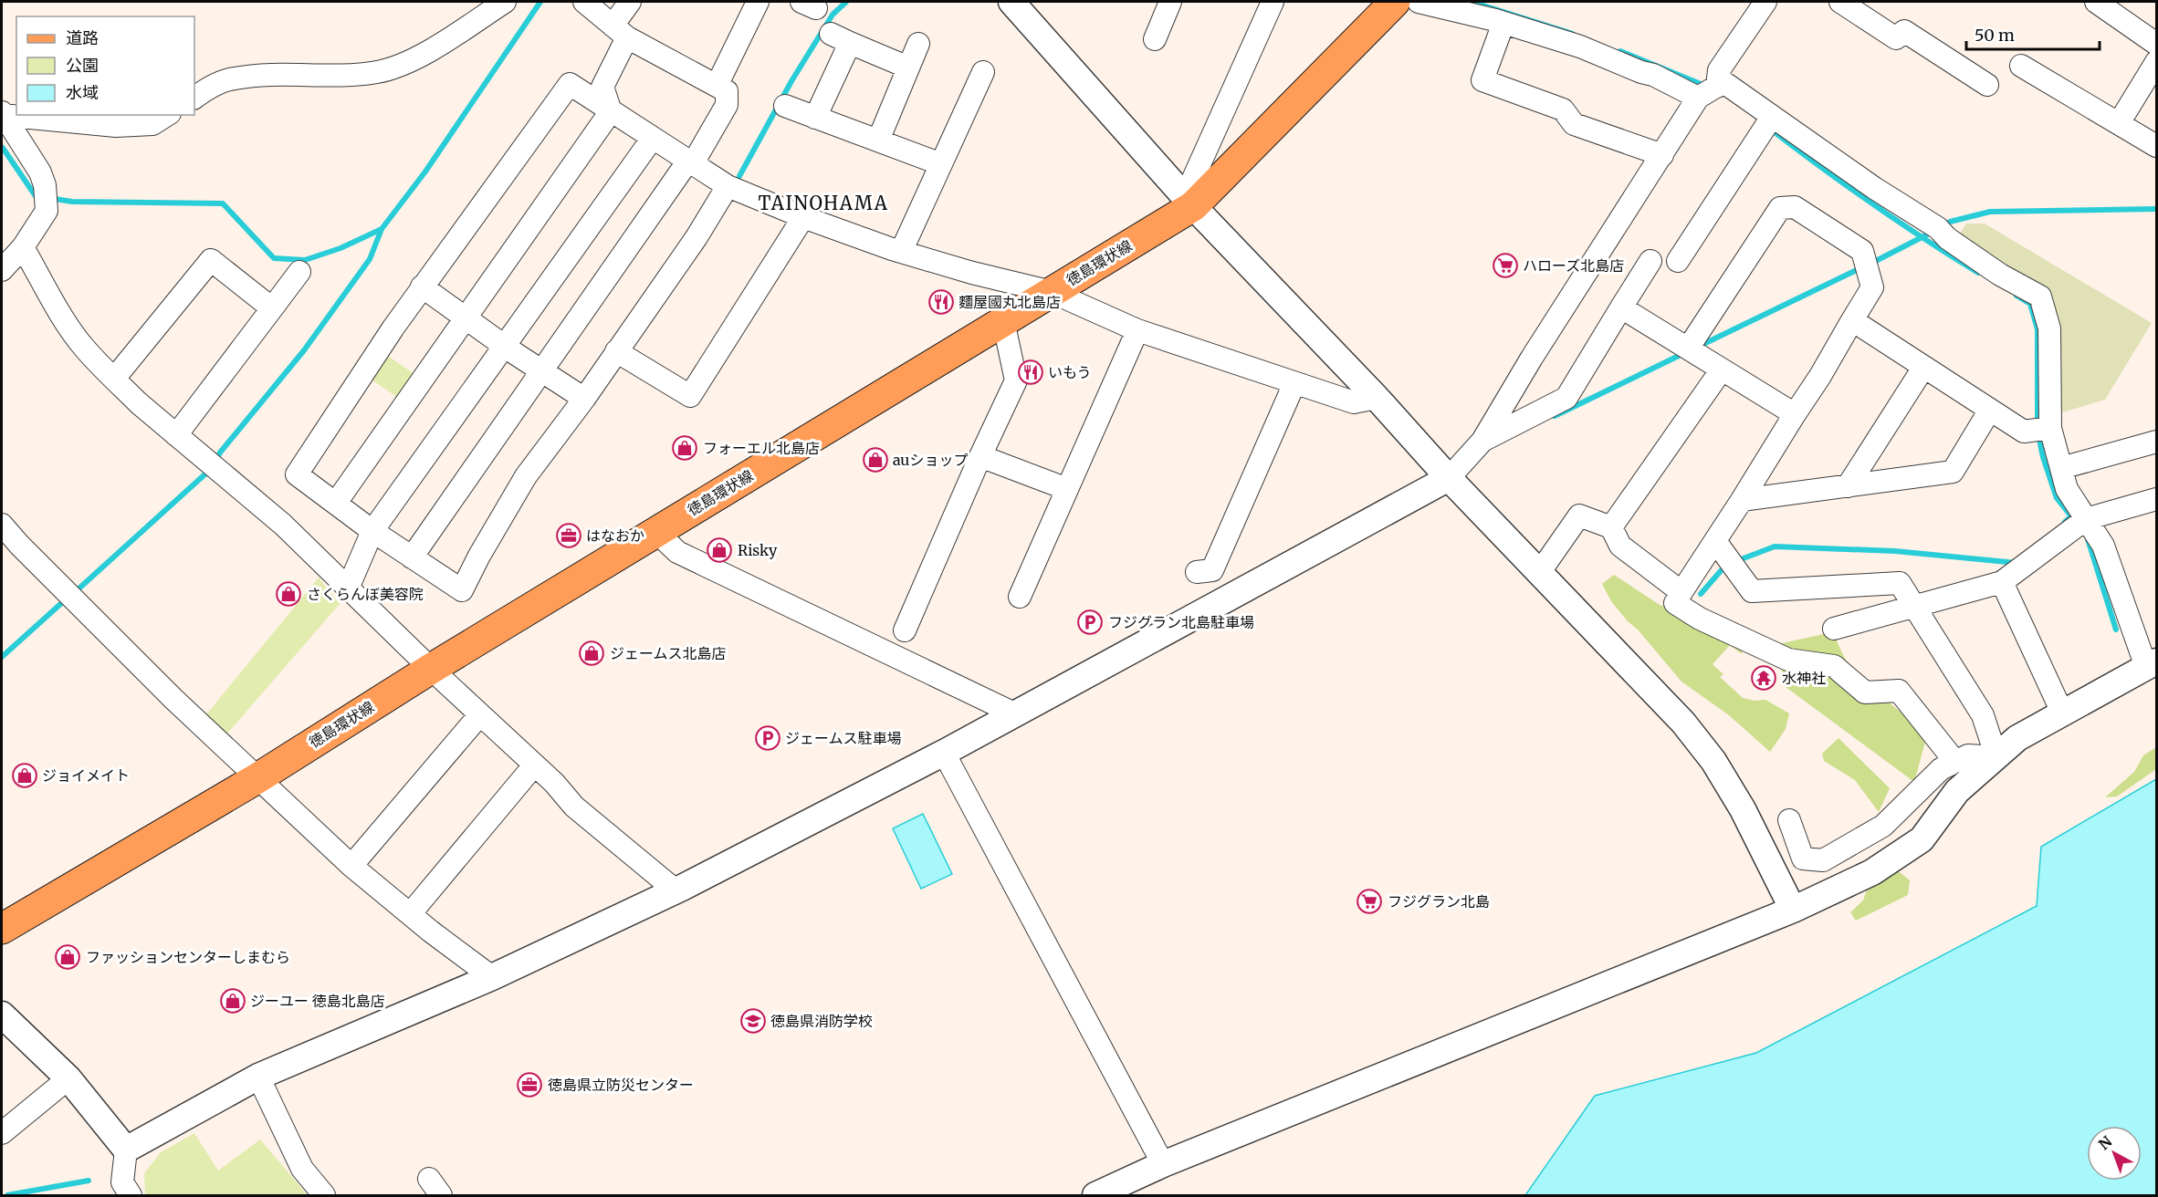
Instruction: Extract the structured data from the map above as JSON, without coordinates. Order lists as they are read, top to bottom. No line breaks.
{"streets":{"main road":["徳島環状線"]},"districts":["TAINOHAMA"],"places":{"supermarket":["ハローズ北島店","フジグラン北島"],"restaurant":["麵屋國丸北島店","いもう"],"shop":["フォーエル北島店","auショップ","Risky","さくらんぼ美容院","ジェームス北島店","ジョイメイト","ファッションセンターしまむら","ジーユー 徳島北島店"],"office":["はなおか","徳島県立防災センター"],"parking":["フジグラン北島駐車場","ジェームス駐車場"],"temple":["水神社"],"school or university":["徳島県消防学校"]},"legend":["道路","公園","水域"],"scale_bar":"50 m","north":"top left"}
